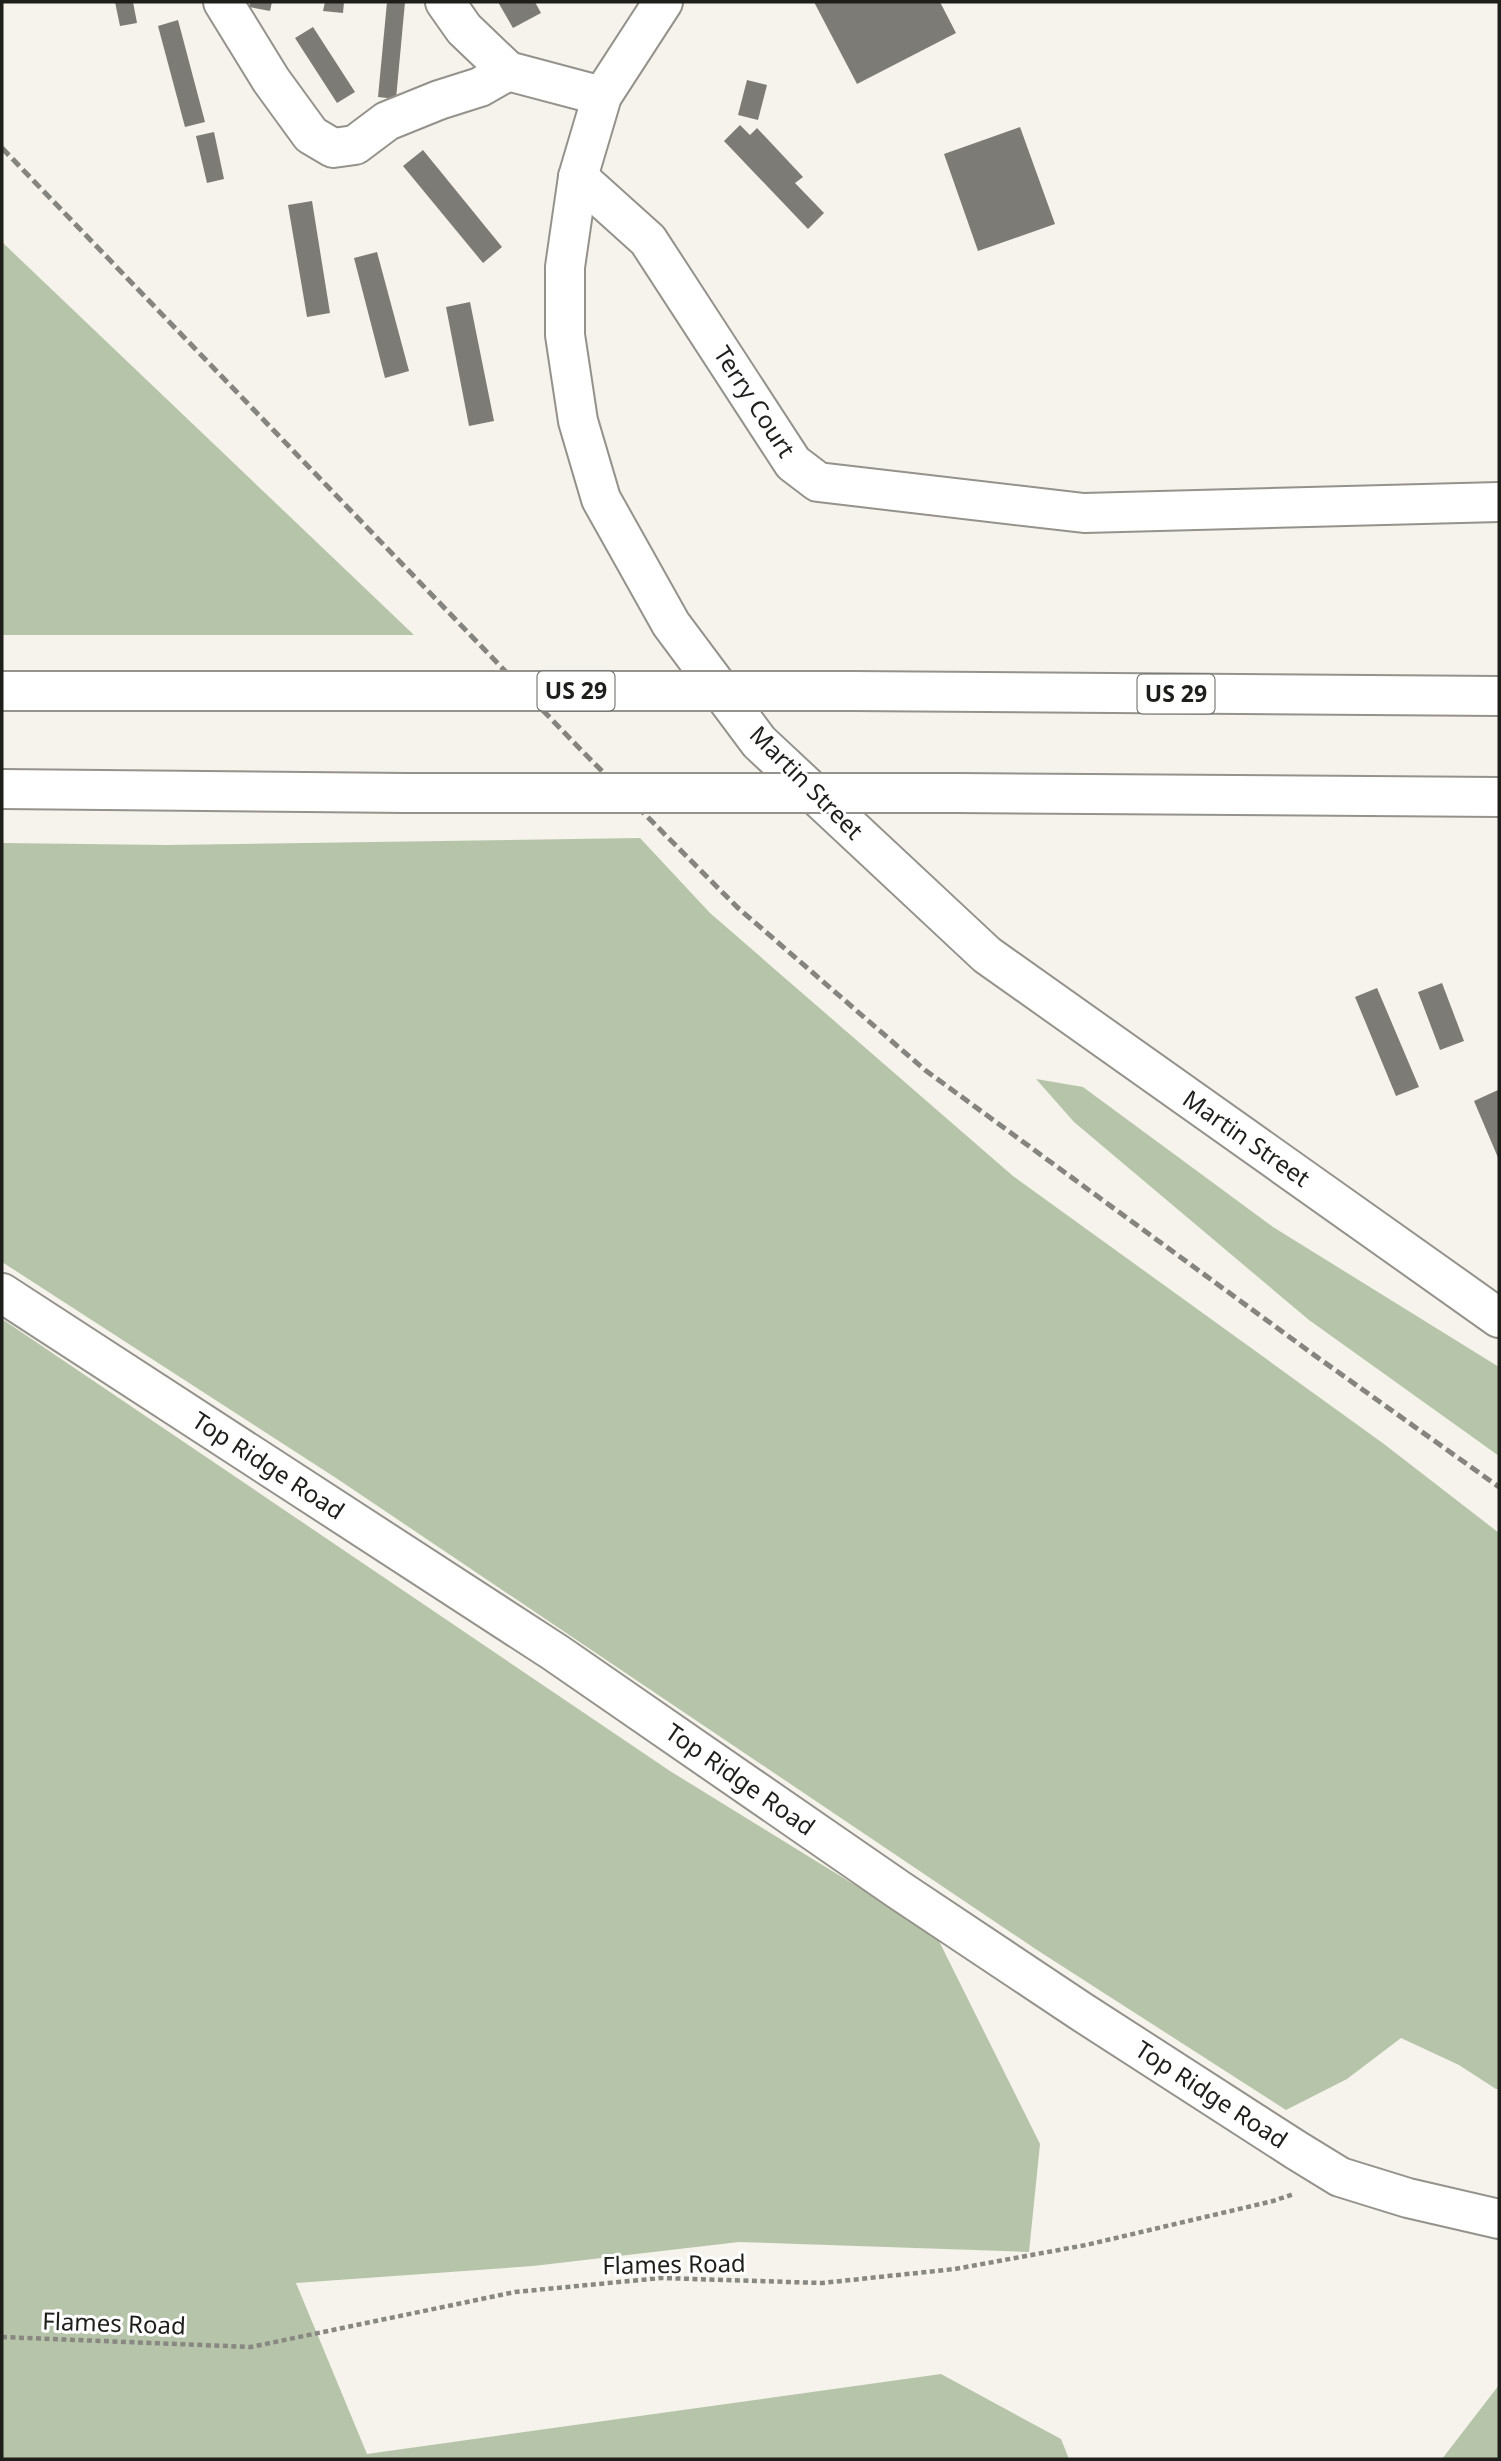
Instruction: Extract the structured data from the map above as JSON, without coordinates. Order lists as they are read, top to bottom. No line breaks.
{"streets":{"main road":["Terry Court","US 29","Martin Street","Top Ridge Road"],"path":["Flames Road"]},"crossings":[["Terry Court","Martin Street"],["Top Ridge Road","Flames Road"]]}
